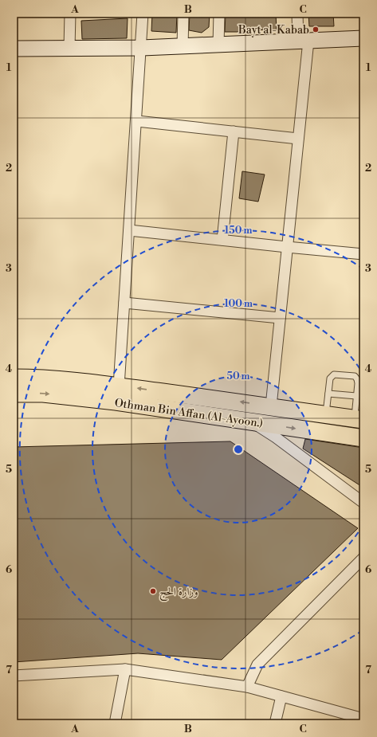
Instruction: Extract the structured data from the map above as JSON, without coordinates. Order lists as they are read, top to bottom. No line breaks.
{"streets":{"main road":["Othman Bin Affan (Al-Ayoon.)"]},"places":["Bayt al-Kabab","وزارة الحج"],"grid":{"columns":["A","B","C"],"rows":["1","2","3","4","5","6","7"]},"rings":["150 m","100 m","50 m"]}
